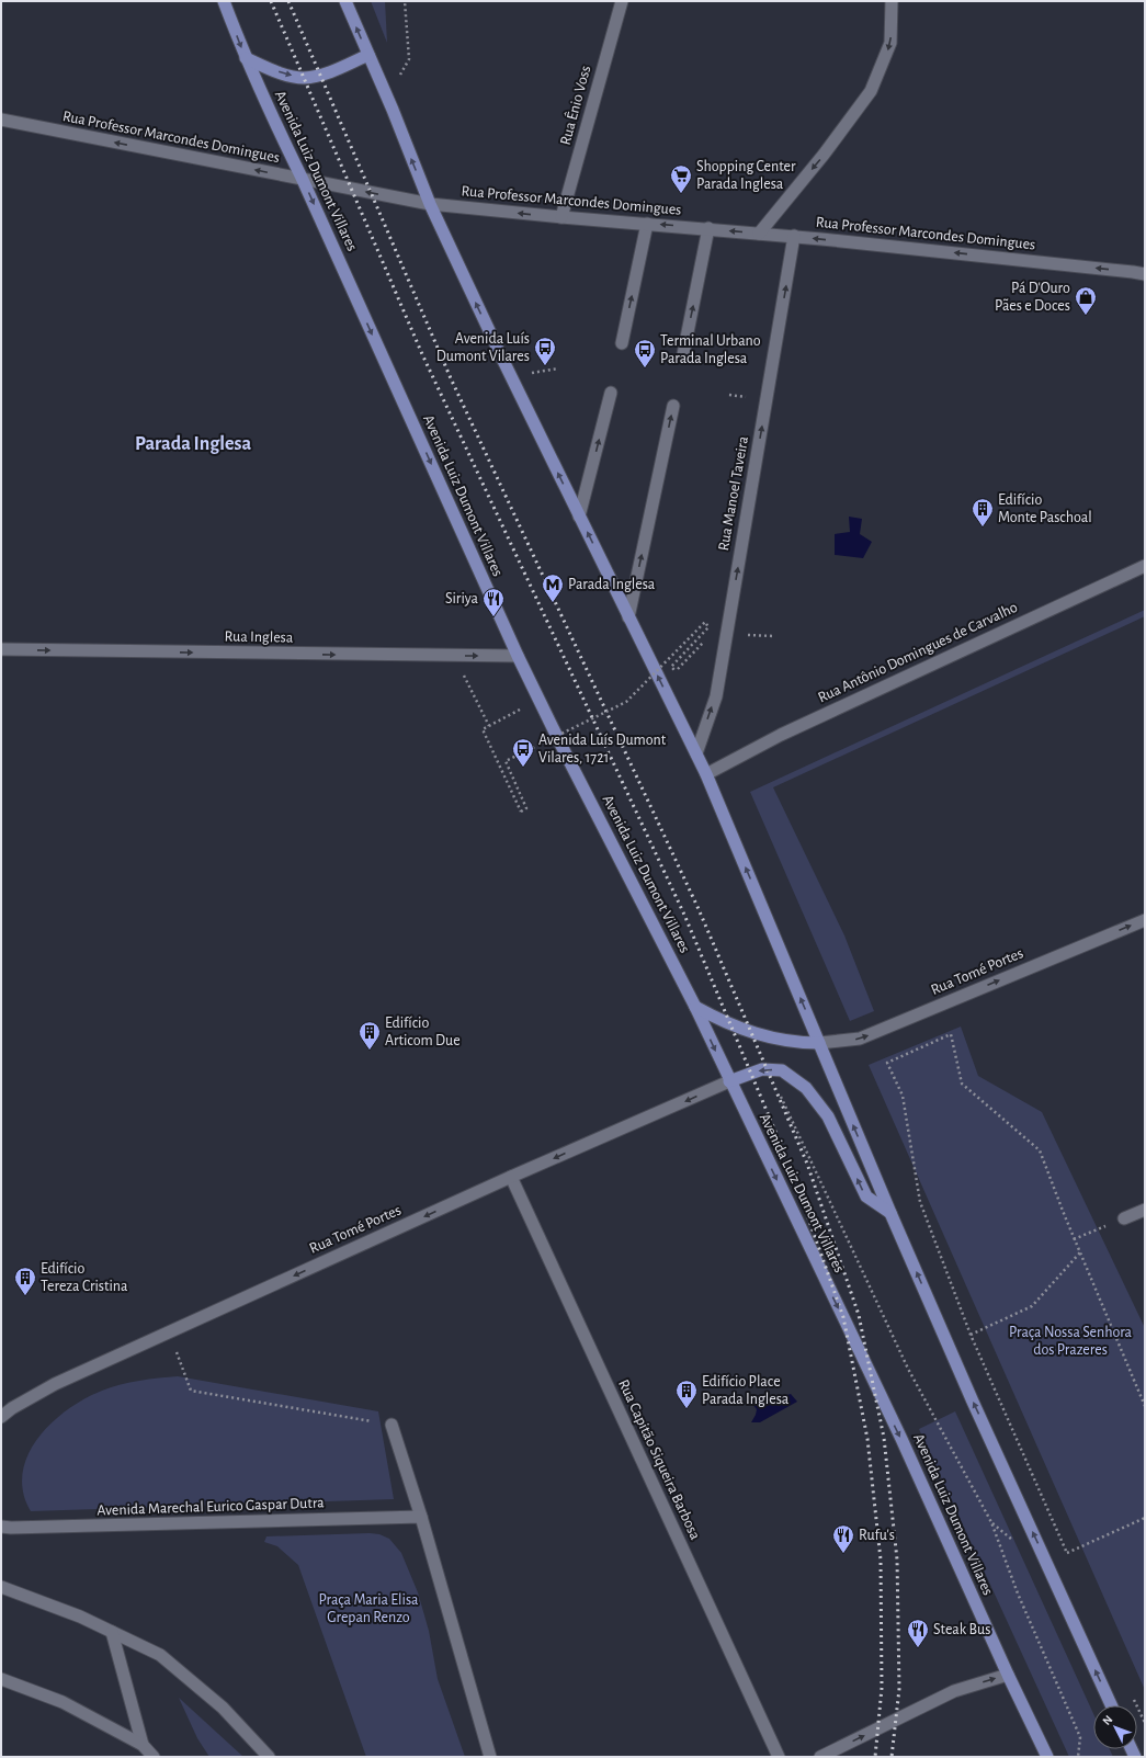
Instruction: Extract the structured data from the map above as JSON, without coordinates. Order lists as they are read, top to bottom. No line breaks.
{"streets":{"main road":["Avenida Luiz Dumont Villares"],"street":["Rua Ênio Voss","Rua Professor Marcondes Domingues","Rua Manoel Taveira","Rua Inglesa","Rua Antônio Domingues de Carvalho","Rua Tomé Portes","Rua Capitão Siqueira Barbosa","Avenida Marechal Eurico Gaspar Dutra"]},"crossings":[["Rua Ênio Voss","Rua Professor Marcondes Domingues"],["Rua Professor Marcondes Domingues","Avenida Luiz Dumont Villares"],["Rua Professor Marcondes Domingues","Rua Manoel Taveira"],["Avenida Luiz Dumont Villares","Rua Inglesa"],["Avenida Luiz Dumont Villares","Rua Tomé Portes"],["Rua Tomé Portes","Rua Capitão Siqueira Barbosa"]],"one_way":["Rua Professor Marcondes Domingues","Rua Inglesa"],"districts":["Parada Inglesa"],"parks":["Praça Nossa Senhora dos Prazeres","Praça Maria Elisa Grepan Renzo"],"places":{"supermarket":["Shopping Center Parada Inglesa"],"shop":["Pá D'Ouro Pães e Doces"],"bus stop":["Avenida Luís Dumont Vilares","Terminal Urbano Parada Inglesa","Avenida Luís Dumont Vilares, 1721"],"building":["Edifício Monte Paschoal","Edifício Articom Due","Edifício Tereza Cristina","Edifício Place Parada Inglesa"],"metro station":["Parada Inglesa"],"restaurant":["Siriya","Rufu's","Steak Bus"]},"north":"top left"}
